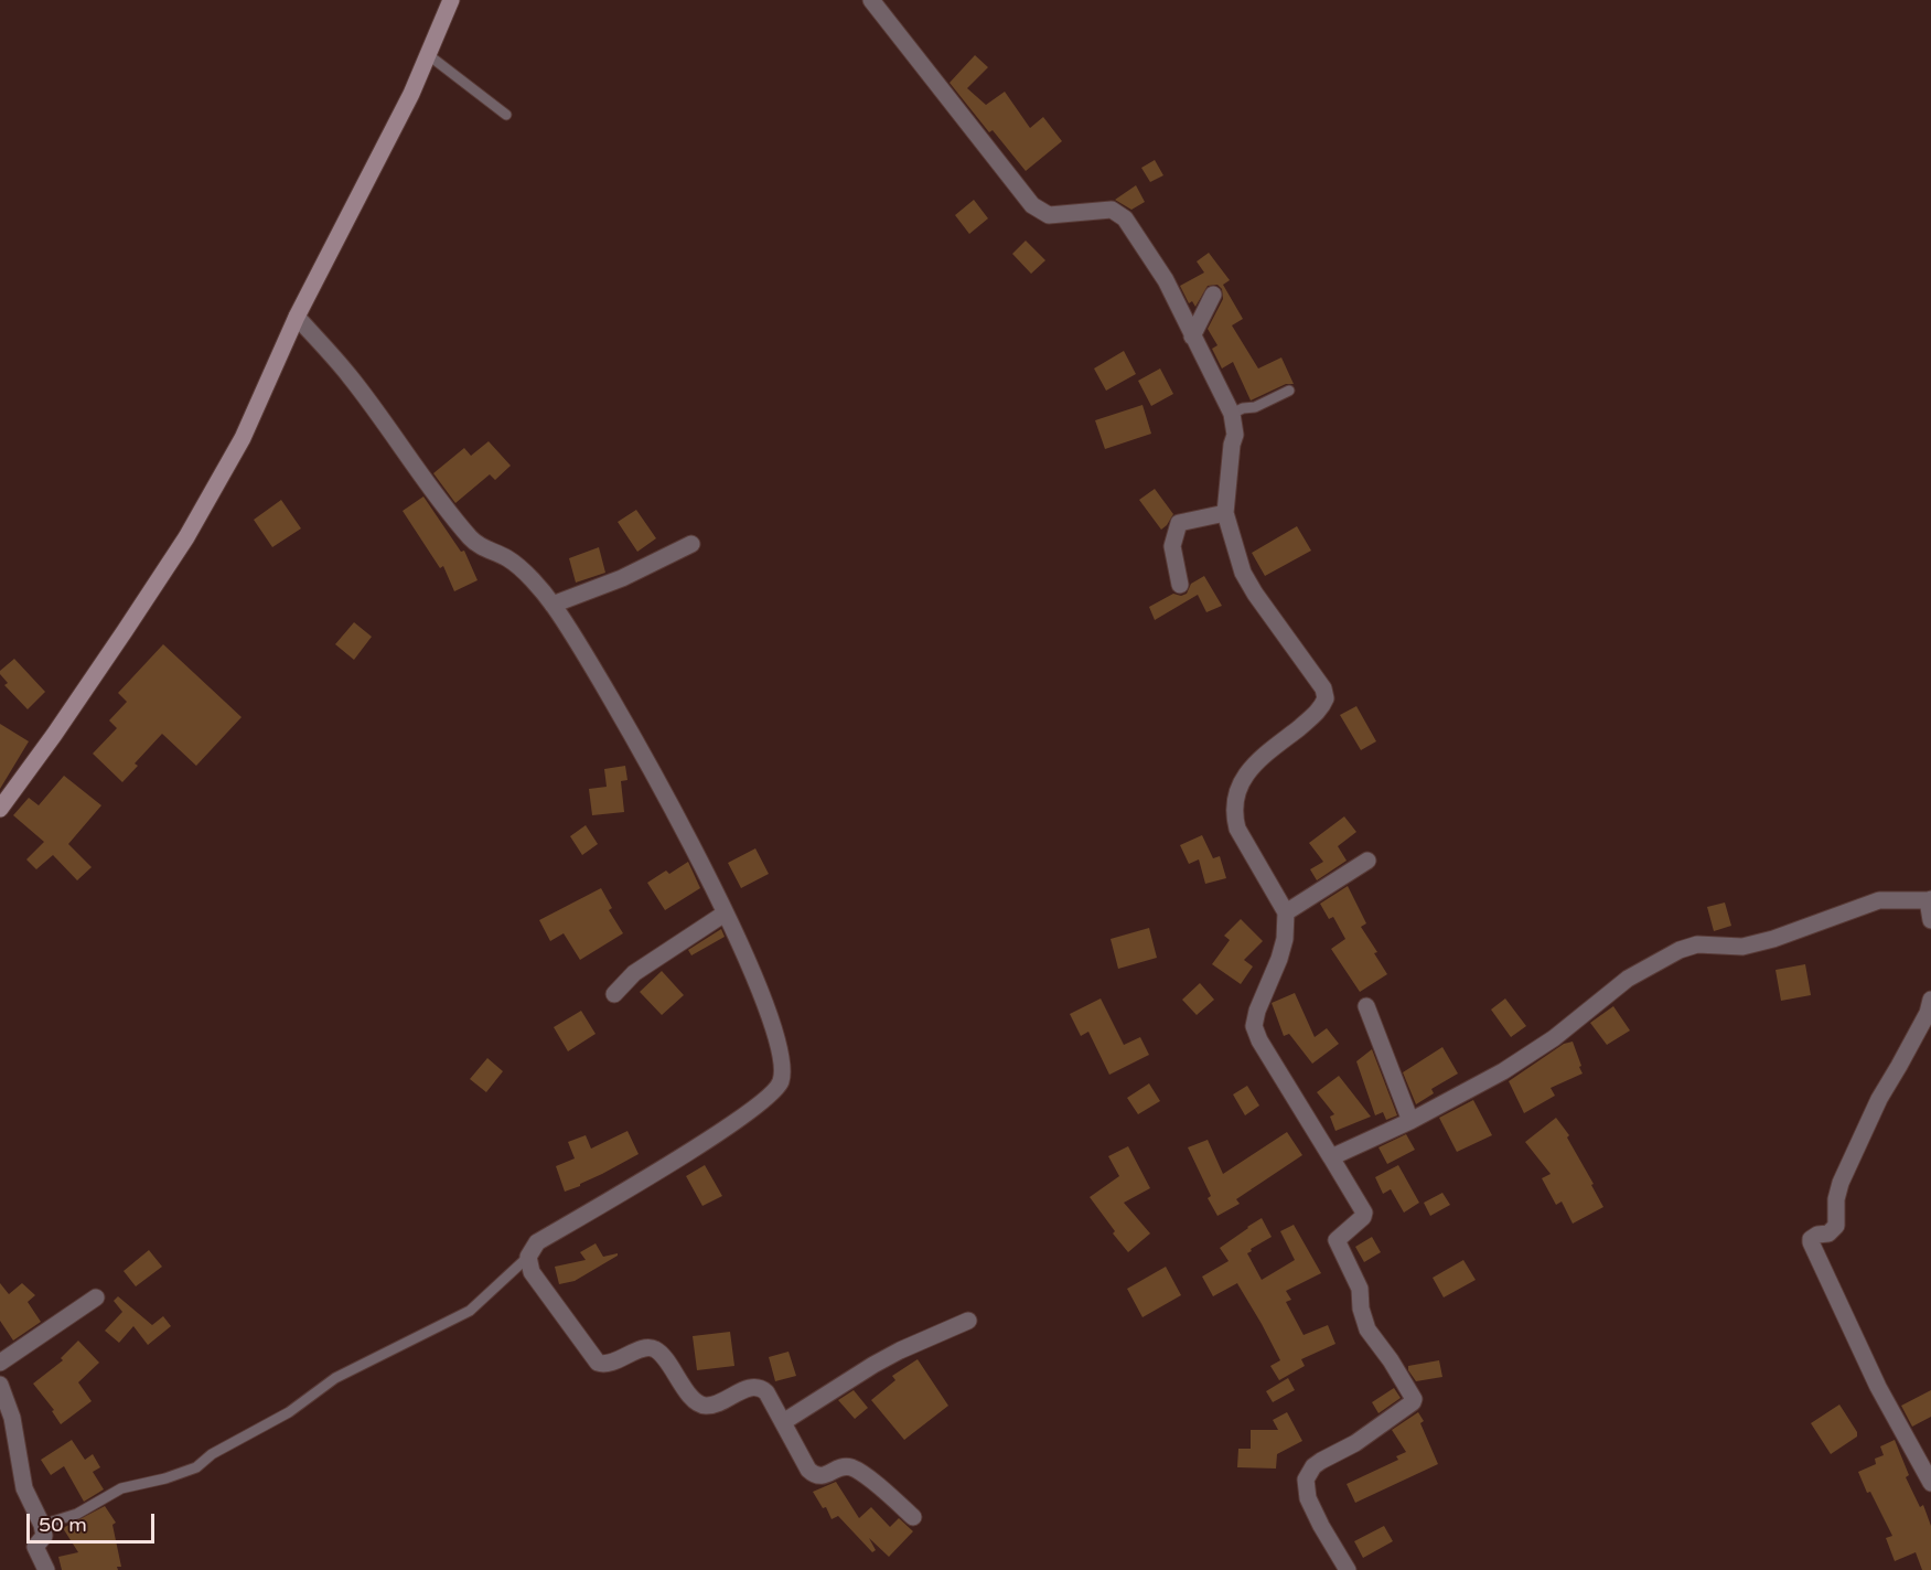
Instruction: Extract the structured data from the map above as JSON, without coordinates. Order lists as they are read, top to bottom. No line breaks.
{"scale_bar":"50 m"}
